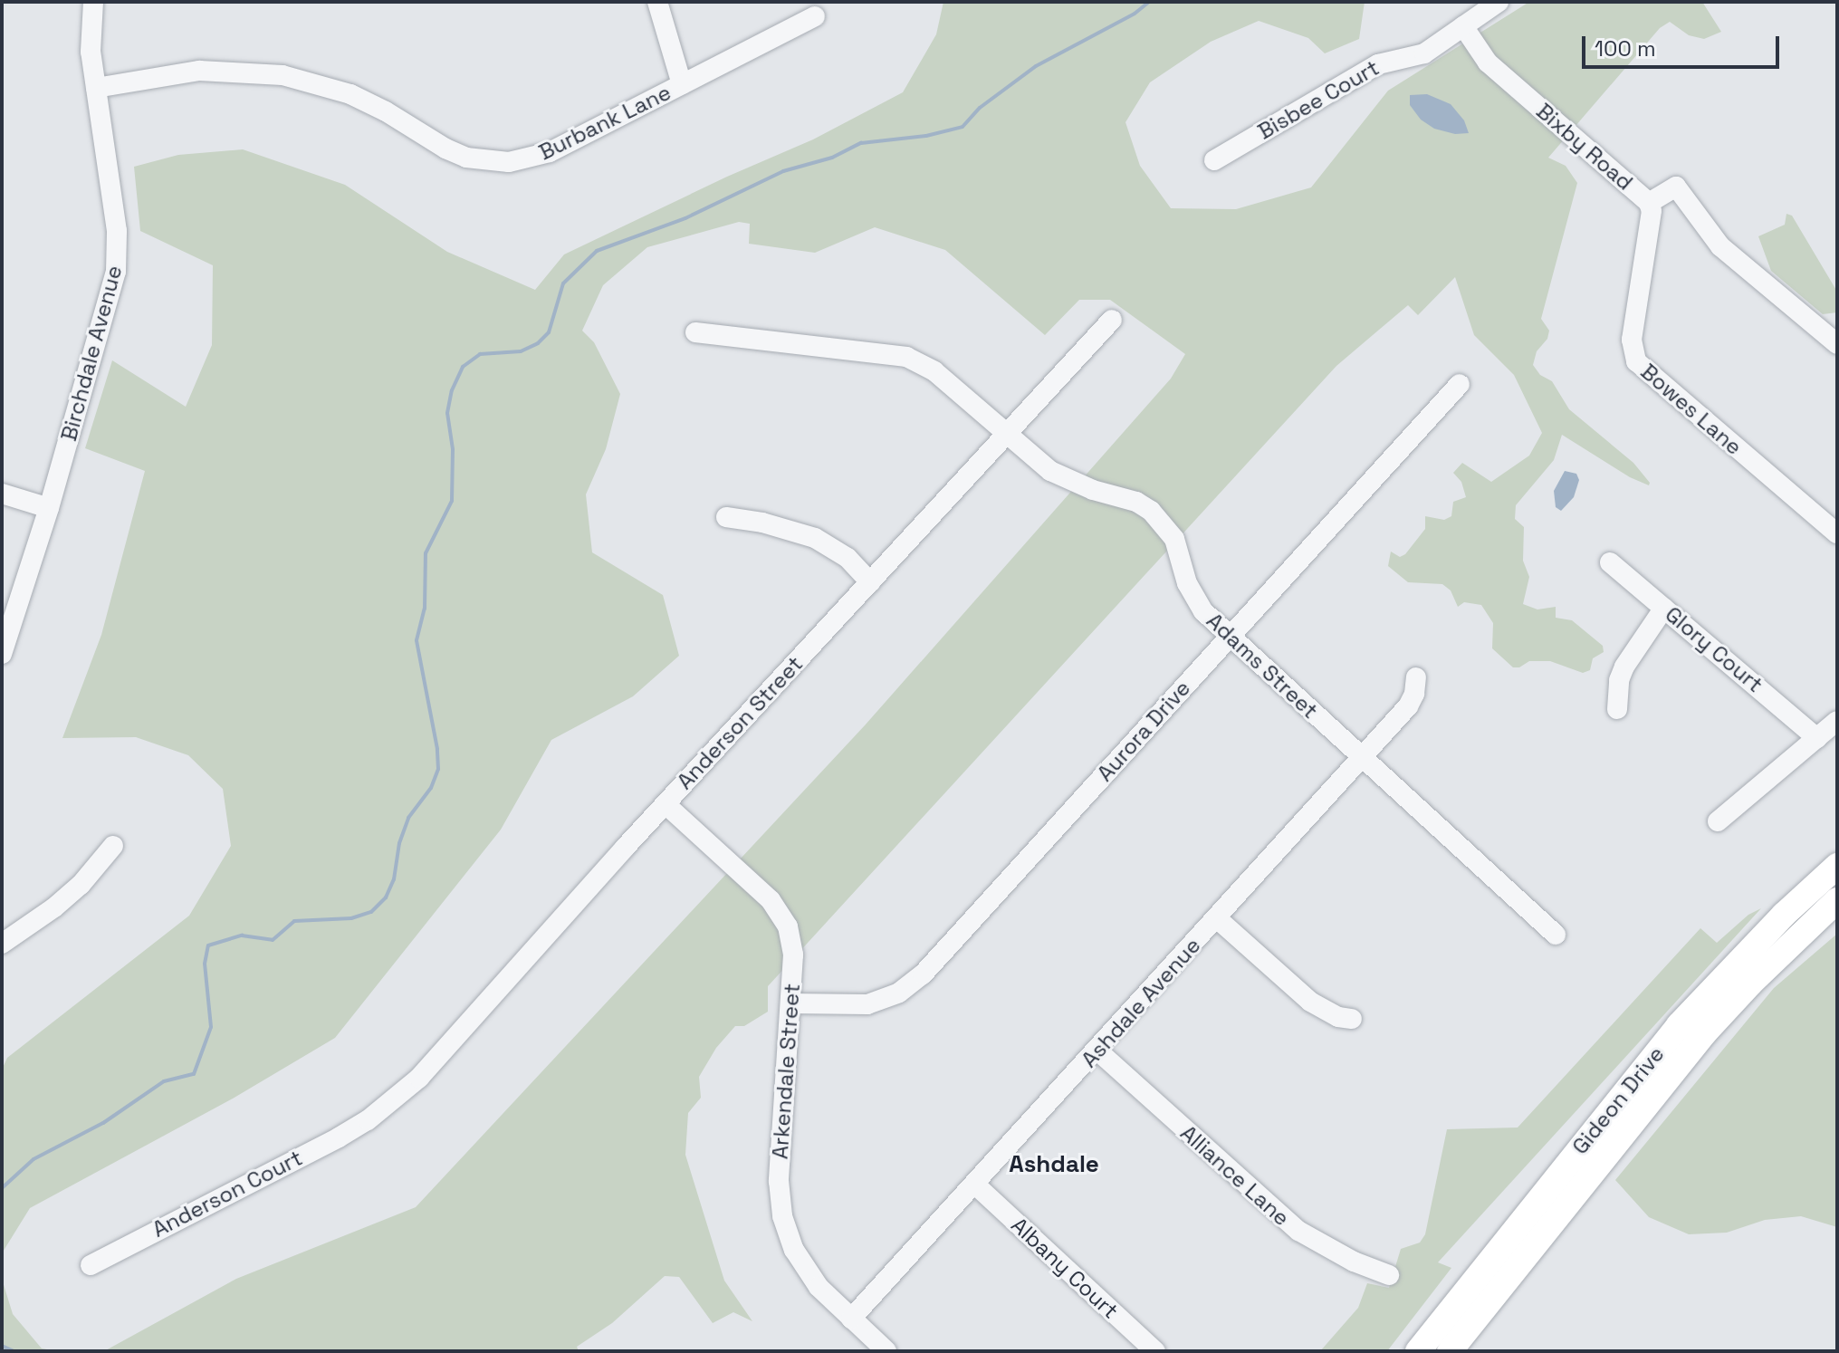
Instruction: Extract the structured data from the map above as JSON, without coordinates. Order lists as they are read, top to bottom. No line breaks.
{"streets":{"main road":["Gideon Drive"],"street":["Bisbee Court","Burbank Lane","Bixby Road","Birchdale Avenue","Bowes Lane","Glory Court","Adams Street","Anderson Street","Aurora Drive","Ashdale Avenue","Arkendale Street","Alliance Lane","Anderson Court","Albany Court"]},"crossings":[["Bisbee Court","Bixby Road"],["Burbank Lane","Birchdale Avenue"],["Bixby Road","Bowes Lane"],["Adams Street","Anderson Street"],["Adams Street","Aurora Drive"],["Adams Street","Ashdale Avenue"],["Anderson Street","Arkendale Street"],["Anderson Street","Anderson Court"],["Aurora Drive","Arkendale Street"],["Ashdale Avenue","Arkendale Street"],["Ashdale Avenue","Alliance Lane"],["Ashdale Avenue","Albany Court"]],"districts":["Ashdale"],"scale_bar":"100 m"}
